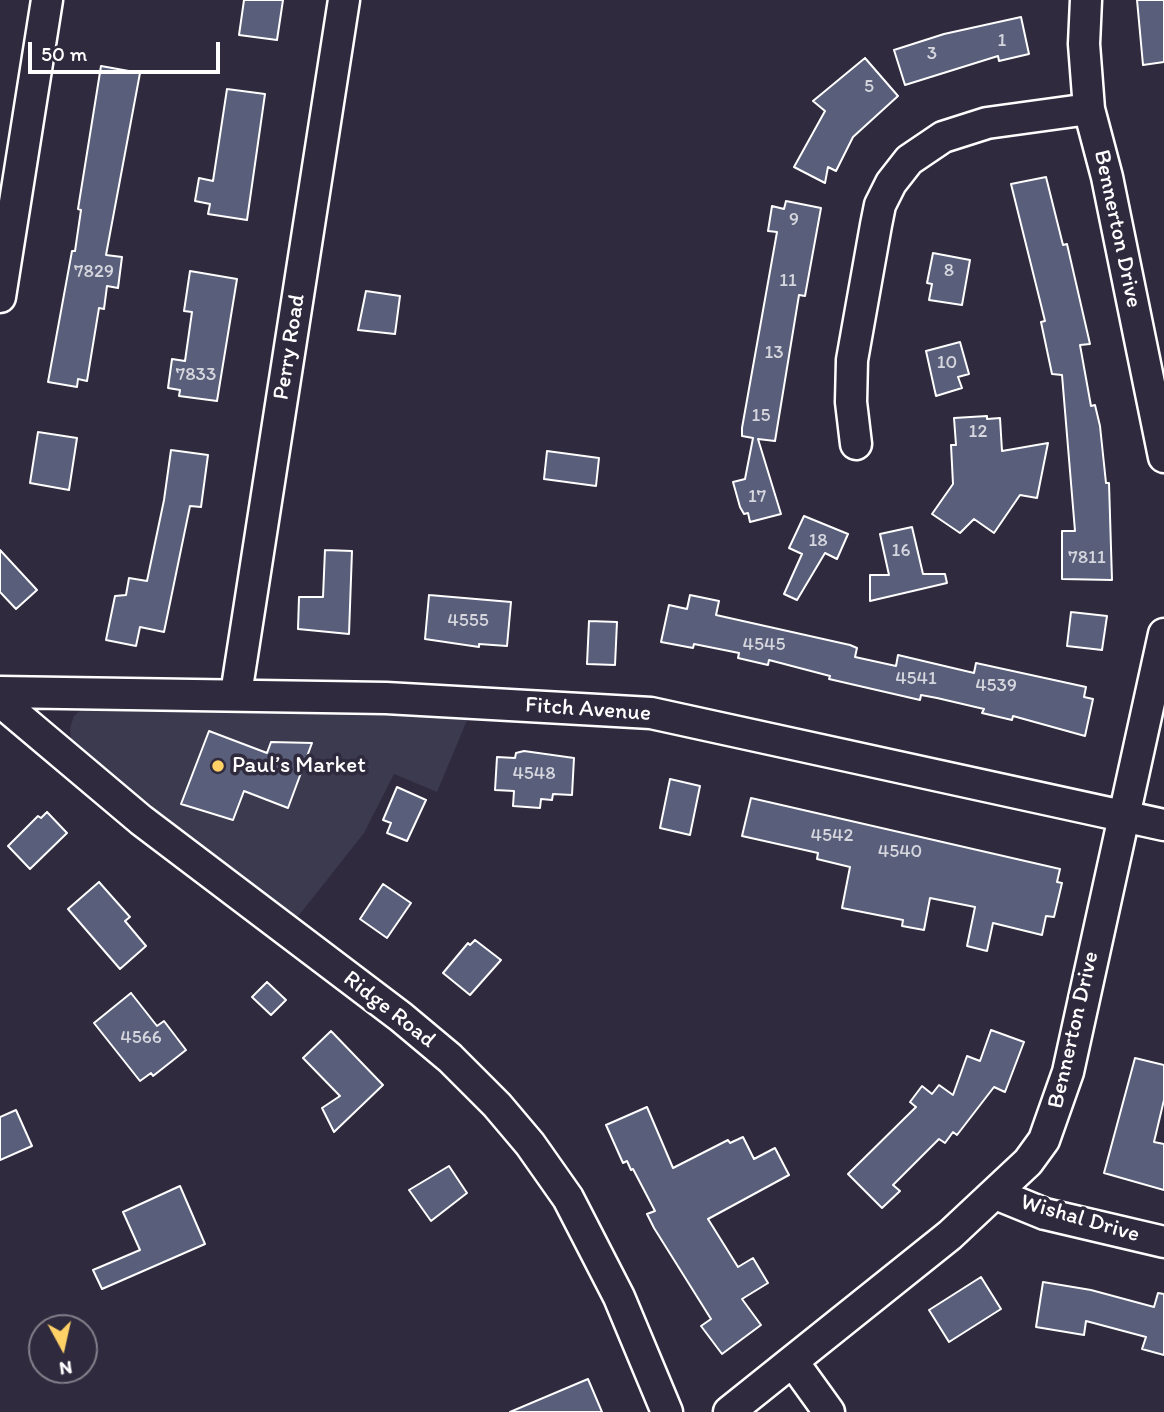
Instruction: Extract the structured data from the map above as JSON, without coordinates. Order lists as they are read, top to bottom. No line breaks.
{"streets":{"street":["Bennerton Drive","Perry Road","Fitch Avenue","Ridge Road","Wishal Drive"]},"crossings":[["Bennerton Drive","Fitch Avenue"],["Bennerton Drive","Wishal Drive"],["Perry Road","Fitch Avenue"]],"places":["Paul’s Market"],"house_numbers":["1","3","5","9","8","7829","11","13","10","7833","15","12","17","18","16","7811","4555","4545","4541","4539","4548","4542","4540","4566"],"scale_bar":"50 m","north":"bottom"}
